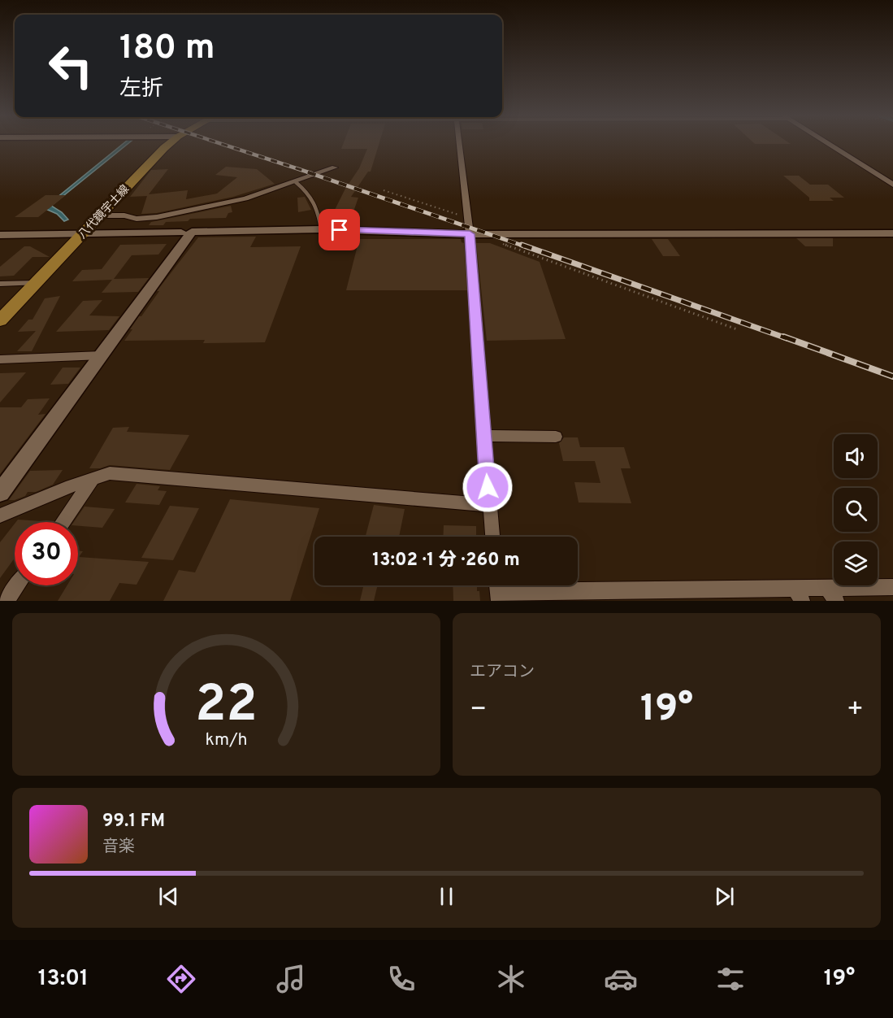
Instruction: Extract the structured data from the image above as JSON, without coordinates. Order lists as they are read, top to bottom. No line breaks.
{"streets":{"main road":["八代鏡宇土線"]},"page":{"turn":["180 m","左折"],"limit":"30","trip":"13:02 · 1 分 · 260 m","tile":"エアコン","heat":["−","19°","+"],"song":["99.1 FM","音楽"],"tabs":["13:01","19°"],"gauge":["22","km/h"]}}
